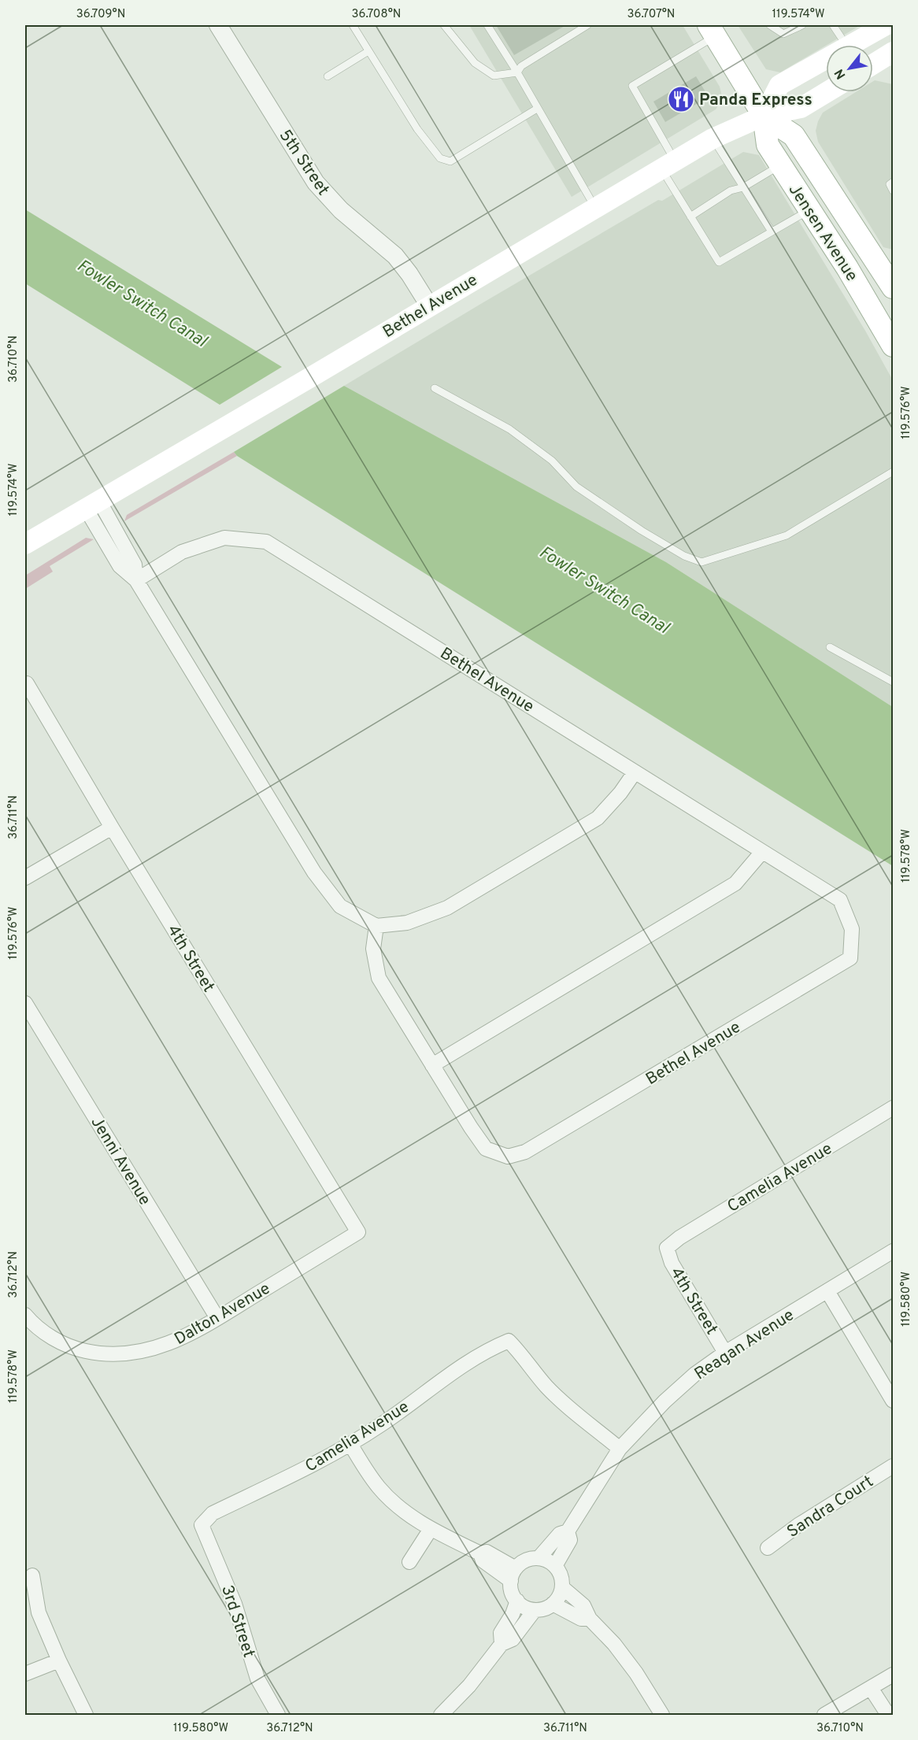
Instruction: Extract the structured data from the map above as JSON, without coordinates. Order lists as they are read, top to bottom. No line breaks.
{"streets":{"main road":["Jensen Avenue","Bethel Avenue"],"street":["5th Street","4th Street","Jenni Avenue","Camelia Avenue","Dalton Avenue","Reagan Avenue","Sandra Court","3rd Street"]},"crossings":[["5th Street","Bethel Avenue"],["Jensen Avenue","Bethel Avenue"],["4th Street","Camelia Avenue"],["4th Street","Dalton Avenue"],["4th Street","Reagan Avenue"],["Jenni Avenue","Dalton Avenue"],["Camelia Avenue","Reagan Avenue"],["Camelia Avenue","3rd Street"]],"water":["Fowler Switch Canal"],"places":{"restaurant":["Panda Express"]},"north":"bottom left","coordinates":["36.709°N","36.708°N","36.707°N","119.574°W","36.710°N","119.576°W","36.711°N","119.578°W","36.712°N","119.580°W"]}
